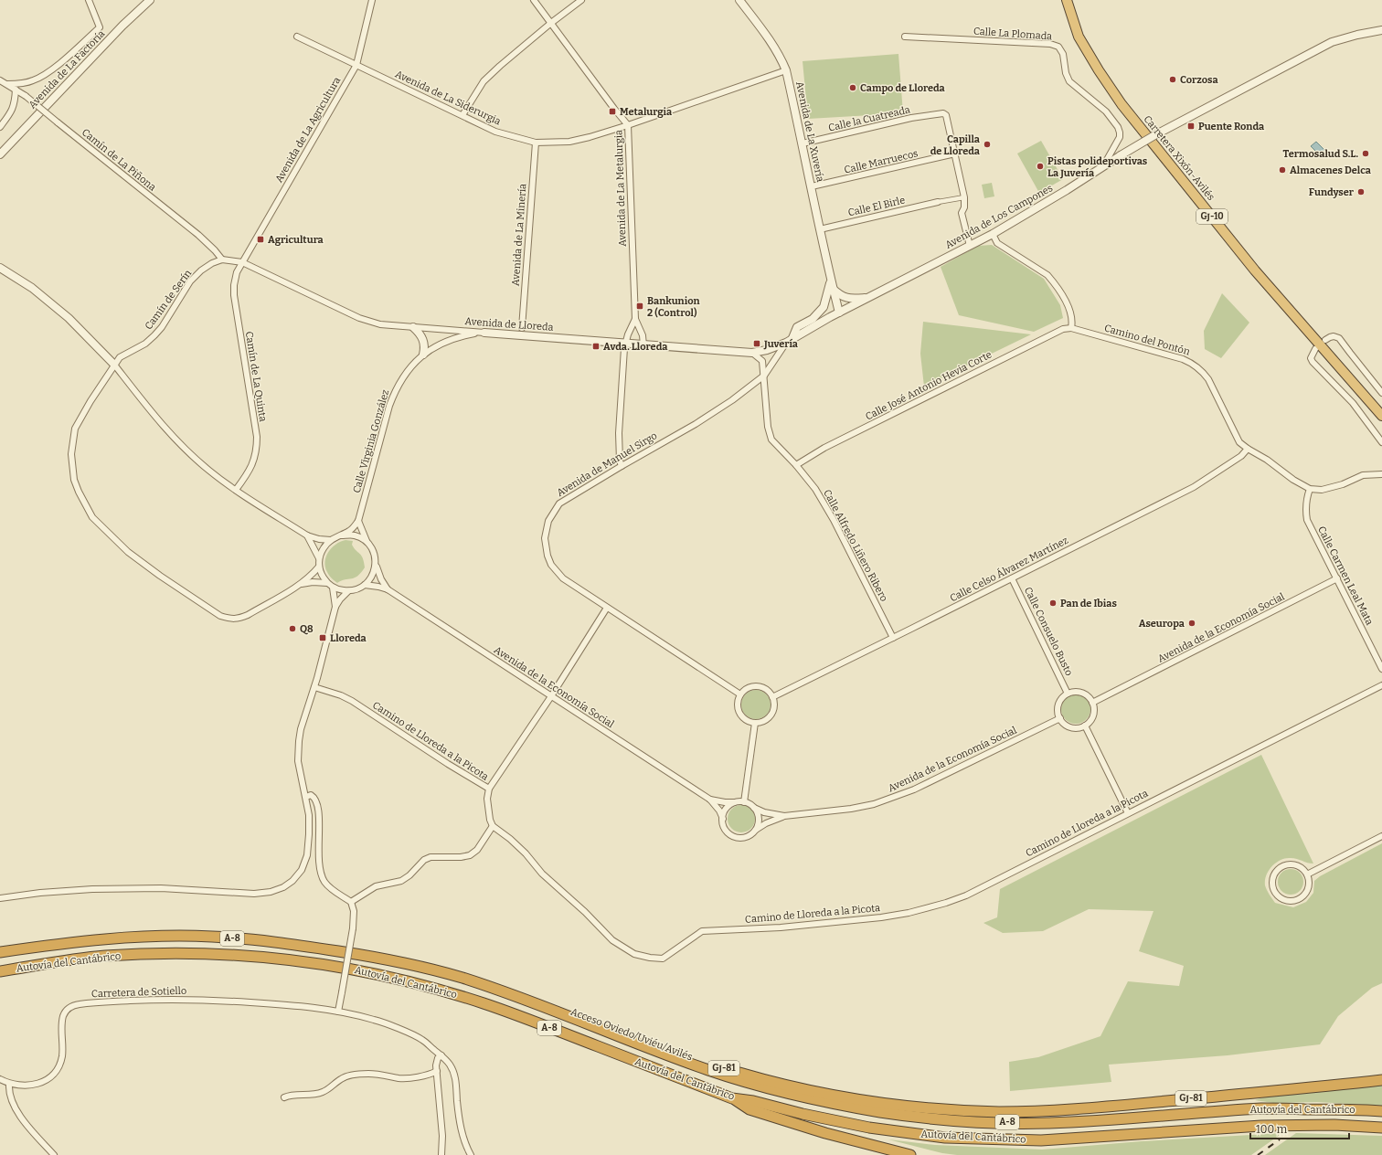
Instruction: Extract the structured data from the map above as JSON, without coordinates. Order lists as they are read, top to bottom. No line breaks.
{"streets":{"highway":["Carretera Xixón-Avilés","GJ-10","A-8","Autovía del Cantábrico","Acceso Oviedo/Uviéu/Avilés","GJ-81"],"street":["Calle La Plomada","Avenida de La Factoría","Avenida de La Siderurgia","Calle la Cuatreada","Avenida de La Agricultura","Avenida de La Xuvería","Camín de La Piñona","Calle Marruecos","Avenida de La Metalurgia","Calle El Birle","Avenida de Los Campones","Avenida de La Minería","Camín de Serín","Avenida de Lloreda","Camino del Pontón","Camín de La Quinta","Calle José Antonio Hevia Corte","Calle Virginia González","Avenida de Manuel Sirgo","Calle Alfredo Liñero Ribero","Calle Celso Álvarez Martínez","Calle Carmen Leal Mata","Avenida de la Economía Social","Calle Consuelo Busto","Camino de Lloreda a la Picota","Carretera de Sotiello"]},"crossings":[["Calle La Plomada","Avenida de Los Campones"],["Avenida de La Siderurgia","Avenida de La Agricultura"],["Avenida de La Siderurgia","Avenida de La Xuvería"],["Avenida de La Siderurgia","Avenida de La Metalurgia"],["Avenida de La Siderurgia","Avenida de La Minería"],["Calle la Cuatreada","Avenida de La Xuvería"],["Calle la Cuatreada","Calle Marruecos"],["Avenida de La Agricultura","Avenida de Lloreda"],["Avenida de La Agricultura","Camín de La Quinta"],["Avenida de La Xuvería","Calle Marruecos"],["Avenida de La Xuvería","Calle El Birle"],["Avenida de La Xuvería","Avenida de Los Campones"],["Avenida de La Xuvería","Avenida de Lloreda"],["Avenida de La Xuvería","Avenida de Manuel Sirgo"],["Camín de La Piñona","Camín de Serín"],["Avenida de Los Campones","Avenida de Manuel Sirgo"],["Avenida de Lloreda","Camín de La Quinta"],["Avenida de Lloreda","Calle Virginia González"],["Avenida de Lloreda","Avenida de Manuel Sirgo"],["Camino del Pontón","Calle José Antonio Hevia Corte"],["Camino del Pontón","Calle Celso Álvarez Martínez"],["Camino del Pontón","Calle Carmen Leal Mata"],["Calle José Antonio Hevia Corte","Calle Alfredo Liñero Ribero"],["Avenida de Manuel Sirgo","Calle Alfredo Liñero Ribero"],["Avenida de Manuel Sirgo","Calle Celso Álvarez Martínez"],["Calle Alfredo Liñero Ribero","Calle Celso Álvarez Martínez"],["Calle Celso Álvarez Martínez","Calle Consuelo Busto"],["Calle Carmen Leal Mata","Avenida de la Economía Social"],["Avenida de la Economía Social","Calle Consuelo Busto"],["Autovía del Cantábrico","Acceso Oviedo/Uviéu/Avilés"]],"places":{"other":["Corzosa","Campo de Lloreda","Capilla de Lloreda","Termosalud S.L.","Pistas polideportivas La Juvería","Almacenes Delca","Fundyser","Pan de Ibias","Aseuropa","Q8"],"transit":["Metalurgia","Puente Ronda","Agricultura","Bankunion 2 (Control)","Juvería","Avda. Lloreda","Lloreda"]},"scale_bar":"100 m"}
